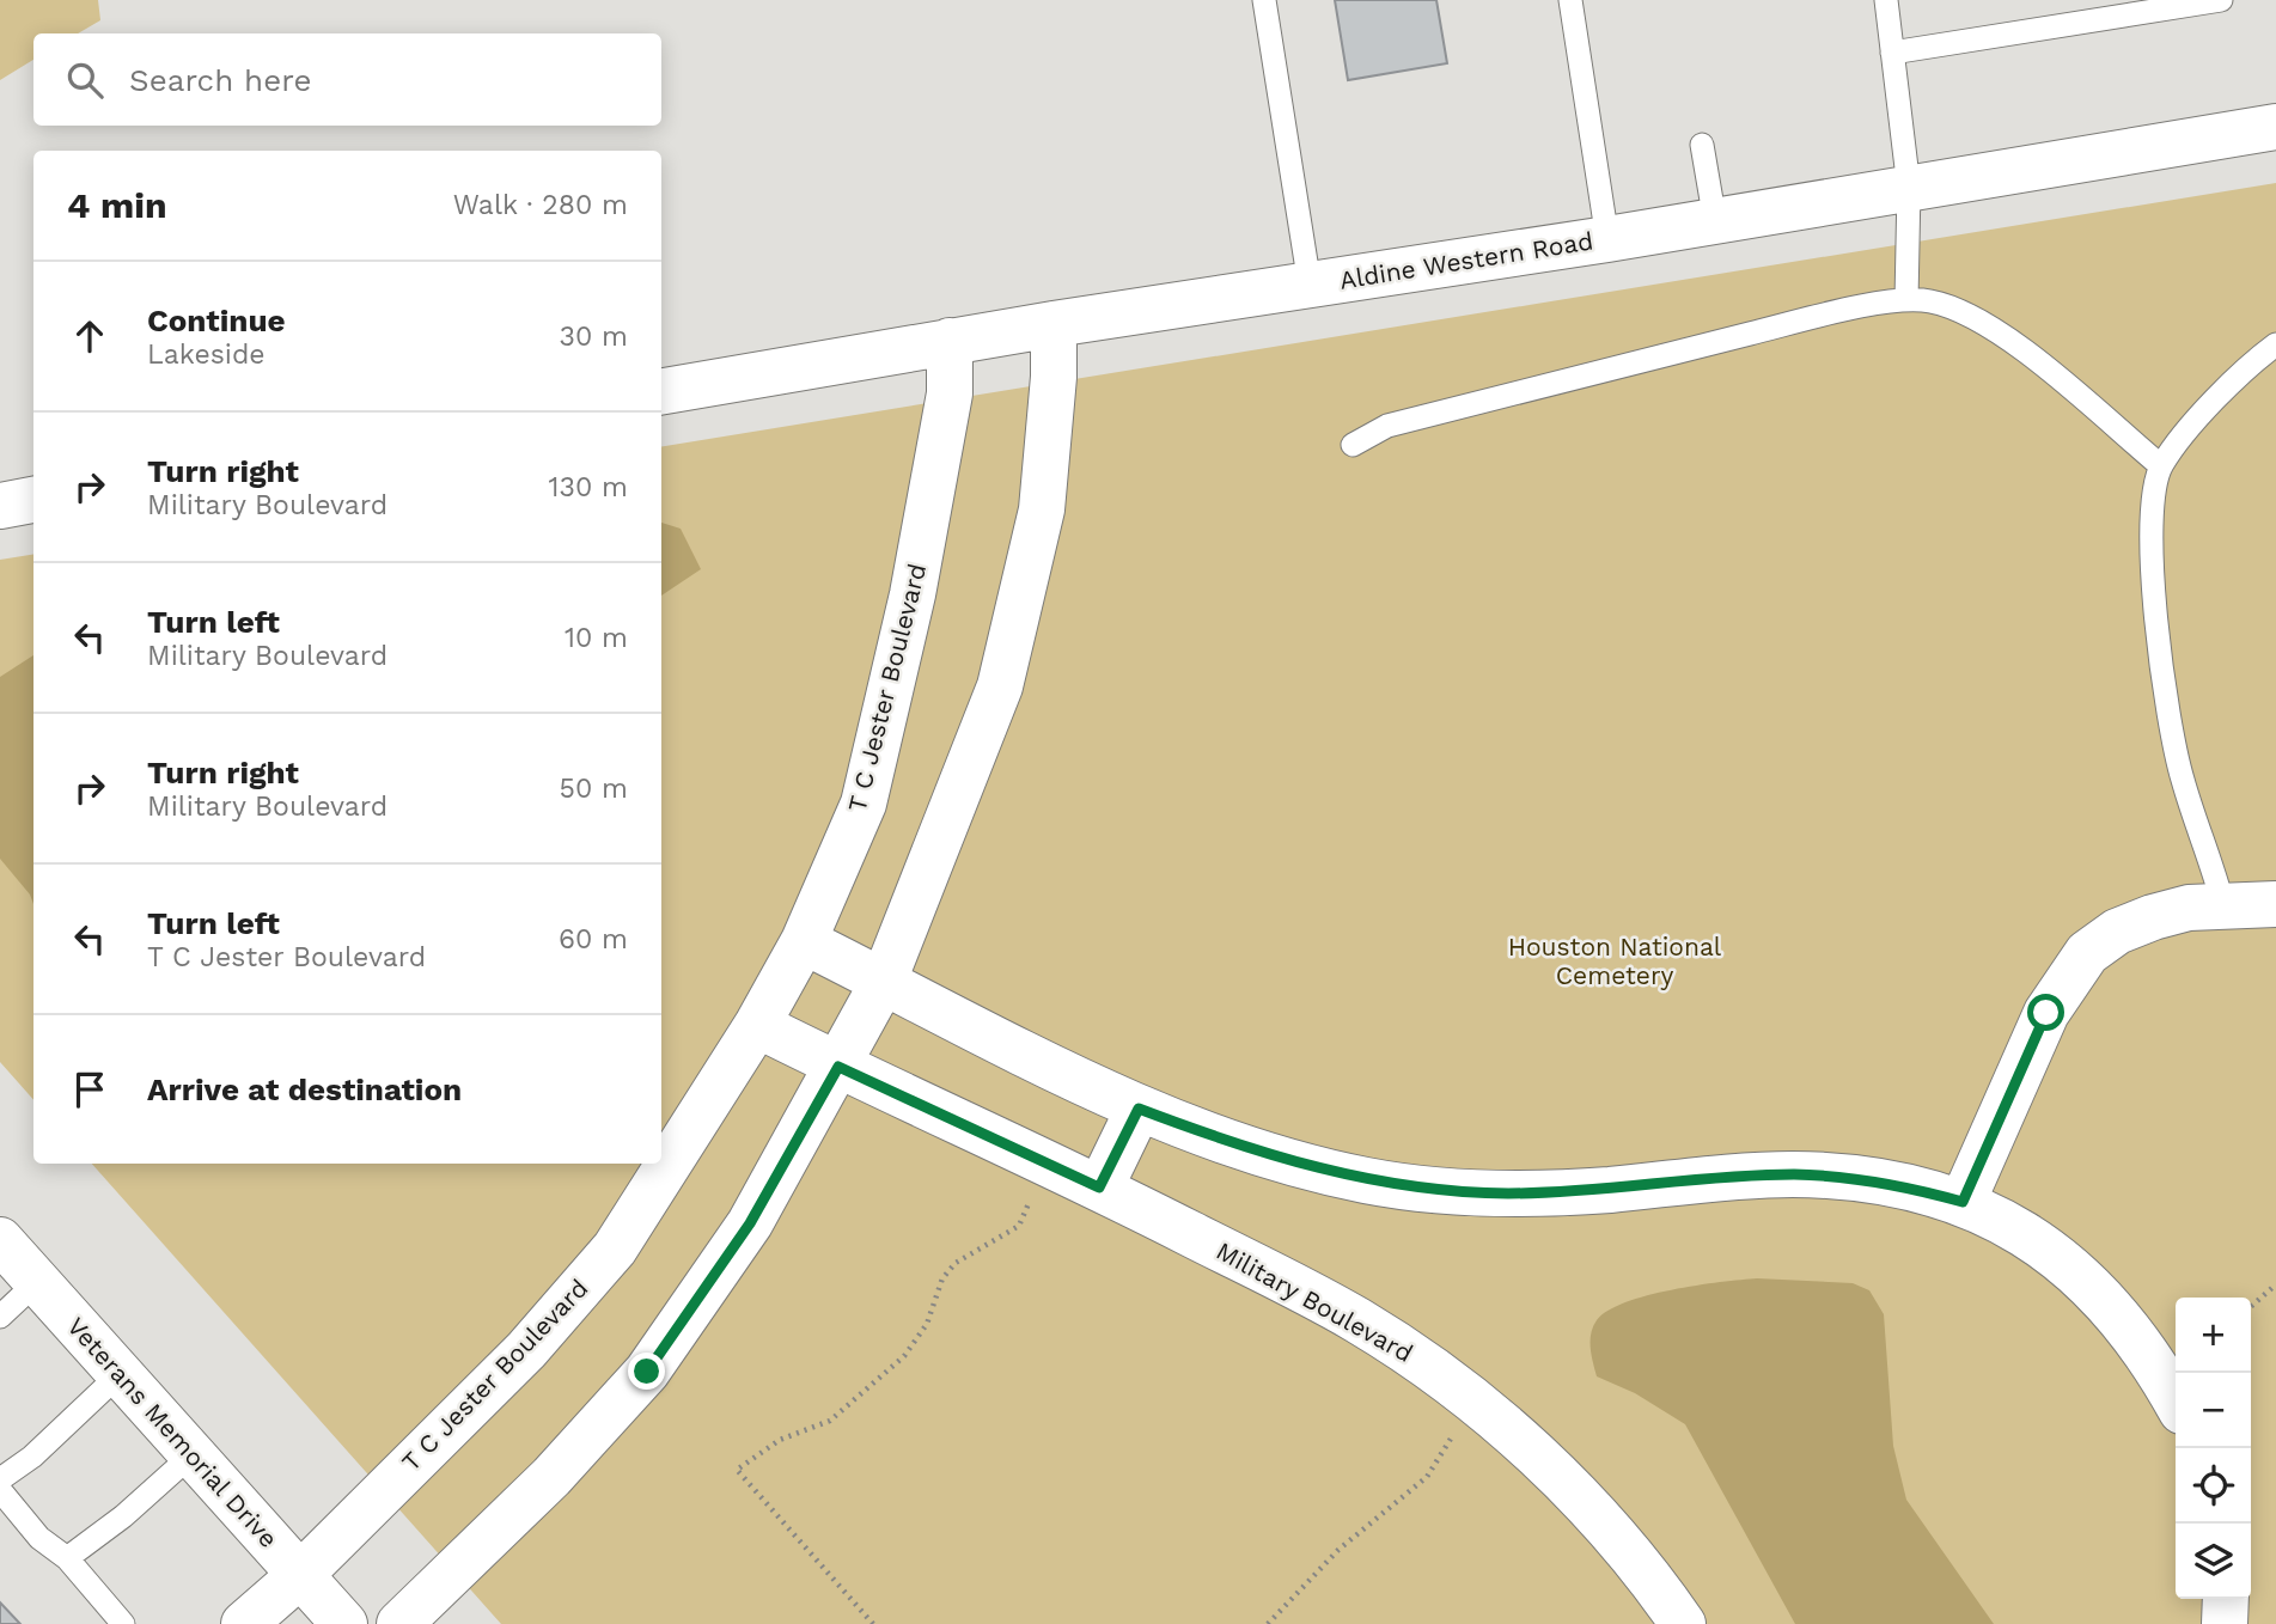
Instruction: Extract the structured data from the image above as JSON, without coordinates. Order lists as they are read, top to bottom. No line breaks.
{"streets":{"street":["Aldine Western Road","T C Jester Boulevard","Military Boulevard","Veterans Memorial Drive"]},"crossings":[["Aldine Western Road","T C Jester Boulevard"],["T C Jester Boulevard","Military Boulevard"],["T C Jester Boulevard","Veterans Memorial Drive"]],"parks":["Houston National Cemetery"],"page":{"search":"Search here","heading":["4 min","Walk · 280 m"],"list":[["Continue","Lakeside","30 m"],["Turn right","Military Boulevard","130 m"],["Turn left","Military Boulevard","10 m"],["Turn right","Military Boulevard","50 m"],["Turn left","T C Jester Boulevard","60 m"],"Arrive at destination"],"map_buttons":["+","−"]}}
